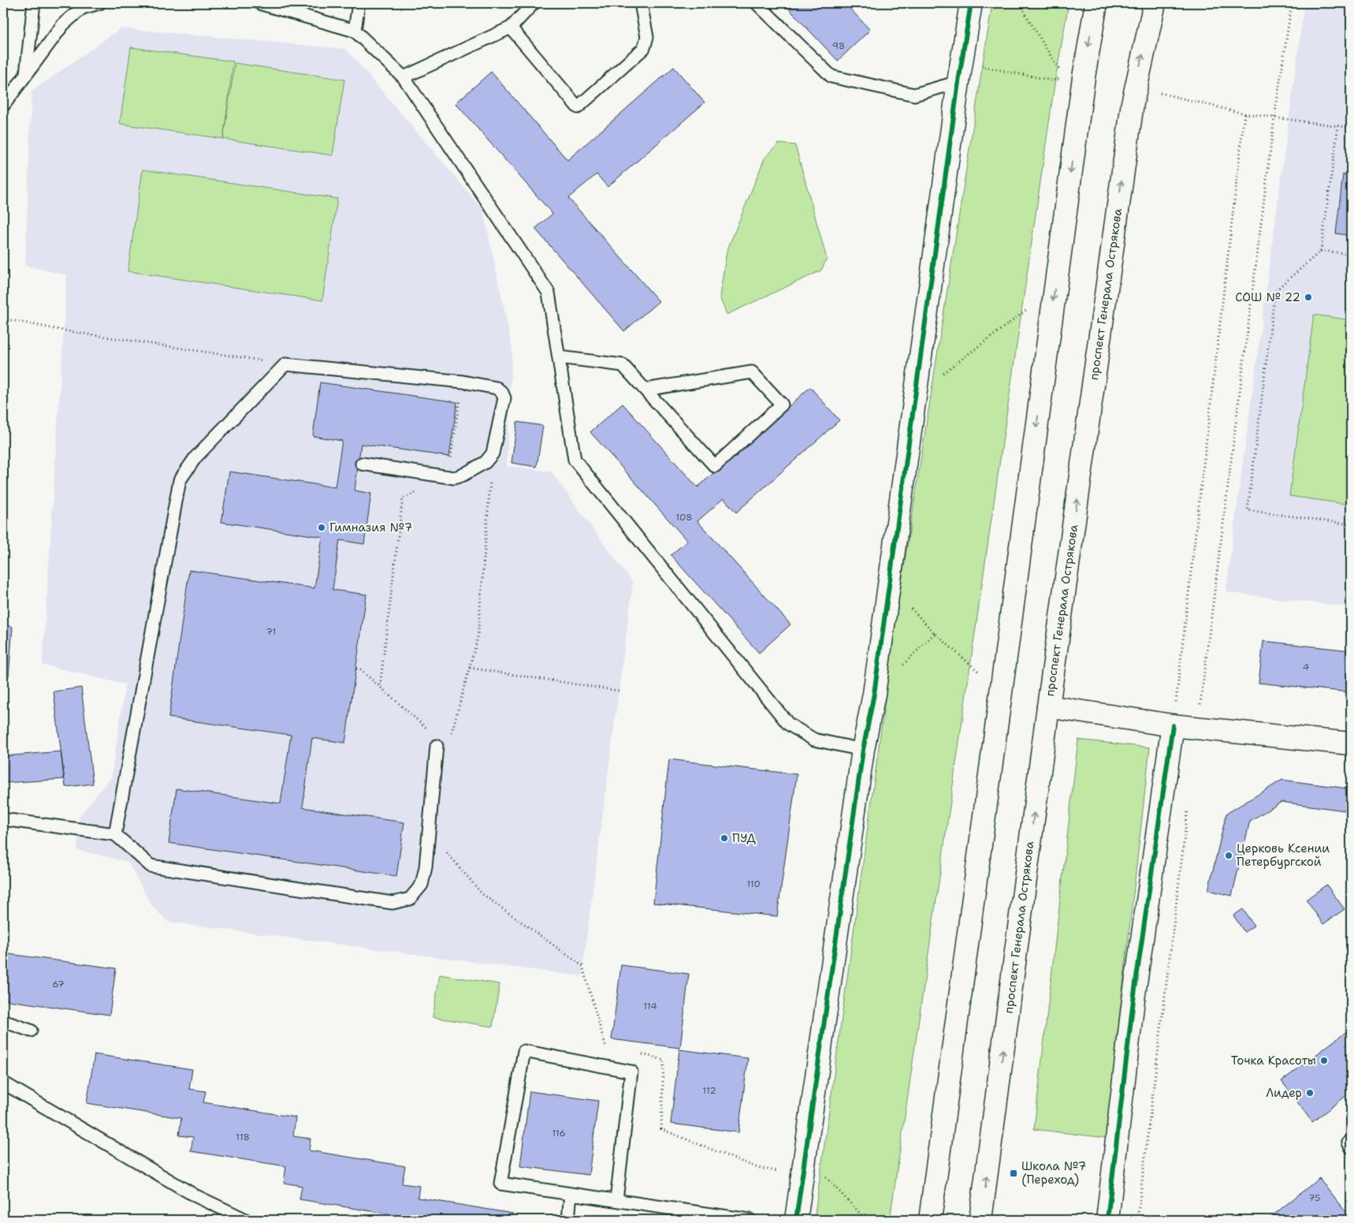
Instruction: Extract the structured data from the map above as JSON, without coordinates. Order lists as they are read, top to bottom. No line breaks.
{"streets":{"main road":["проспект Генерала Острякова"]},"places":{"other":["СОШ № 22","Гимназия №7","ПУД","Церковь Ксении Петербургской","Точка Красоты","Лидер"],"transit":["Школа №7 (Переход)"]},"house_numbers":["98","108","71","4","110","67","114","112","116","118","75"]}
